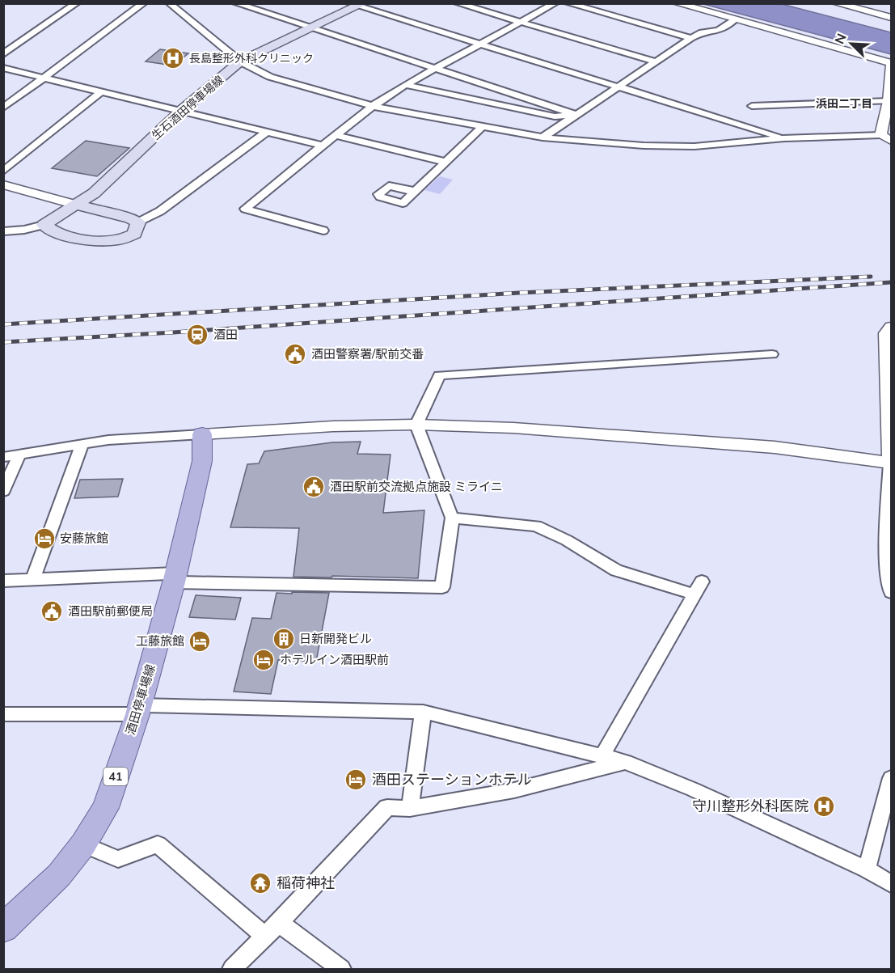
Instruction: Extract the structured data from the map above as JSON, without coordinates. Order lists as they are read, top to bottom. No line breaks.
{"streets":{"main road":["生石酒田停車場線","酒田停車場線","41"]},"districts":["浜田二丁目"],"places":{"hospital":["長島整形外科クリニック","守川整形外科医院"],"station":["酒田"],"public building":["酒田警察署/駅前交番","酒田駅前交流拠点施設 ミライニ","酒田駅前郵便局"],"hotel":["安藤旅館","工藤旅館","ホテルイン酒田駅前","酒田ステーションホテル"],"building":["日新開発ビル"],"temple":["稲荷神社"]},"north":"top left"}
